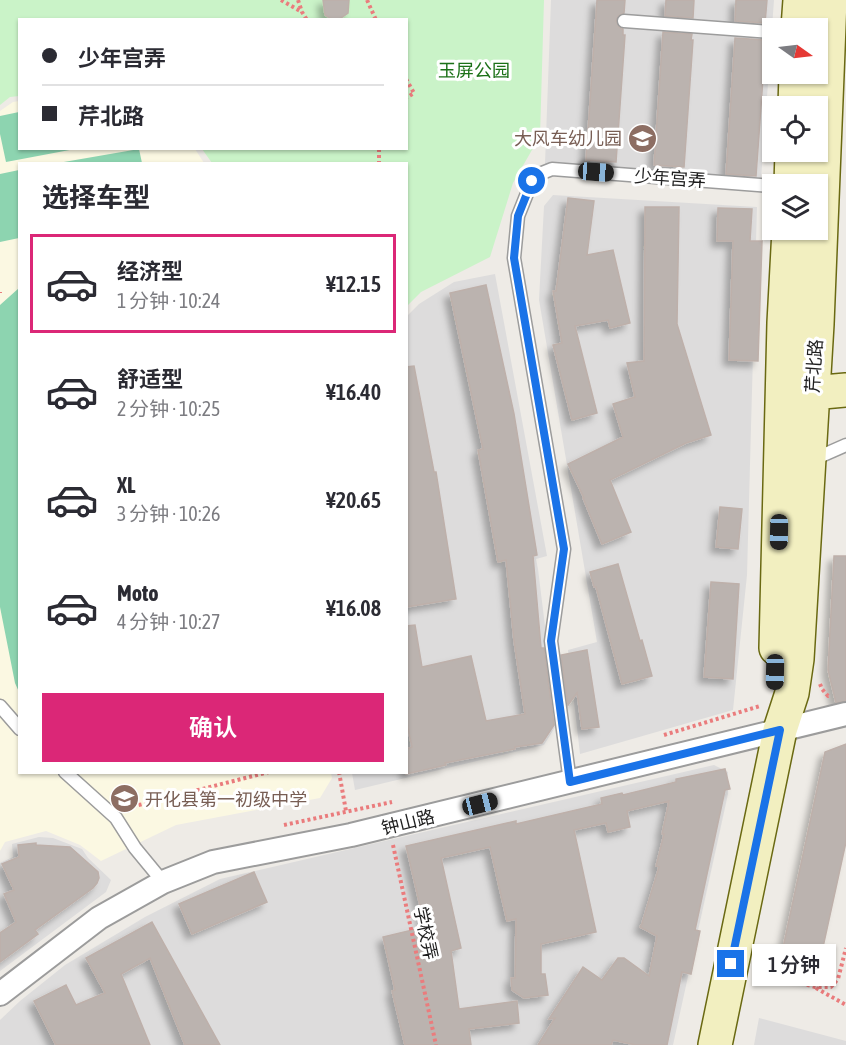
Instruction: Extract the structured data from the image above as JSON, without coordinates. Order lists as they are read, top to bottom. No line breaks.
{"streets":{"main road":["芹北路"],"street":["钟山路"],"lane":["少年宫弄"],"path":["学校弄"]},"crossings":[["少年宫弄","钟山路"],["芹北路","钟山路"],["钟山路","学校弄"]],"parks":["玉屏公园"],"places":{"school or university":["大风车幼儿园","开化县第一初级中学"]},"north":"right","page":{"banner":["少年宫弄","芹北路"],"heading":"选择车型","list":[{"name":"经济型","note":"1 分钟 · 10:24","value":"¥12.15"},{"name":"舒适型","note":"2 分钟 · 10:25","value":"¥16.40"},{"name":"XL","note":"3 分钟 · 10:26","value":"¥20.65"},{"name":"Moto","note":"4 分钟 · 10:27","value":"¥16.08"}],"buttons":"确认","bubble":"1 分钟"}}
